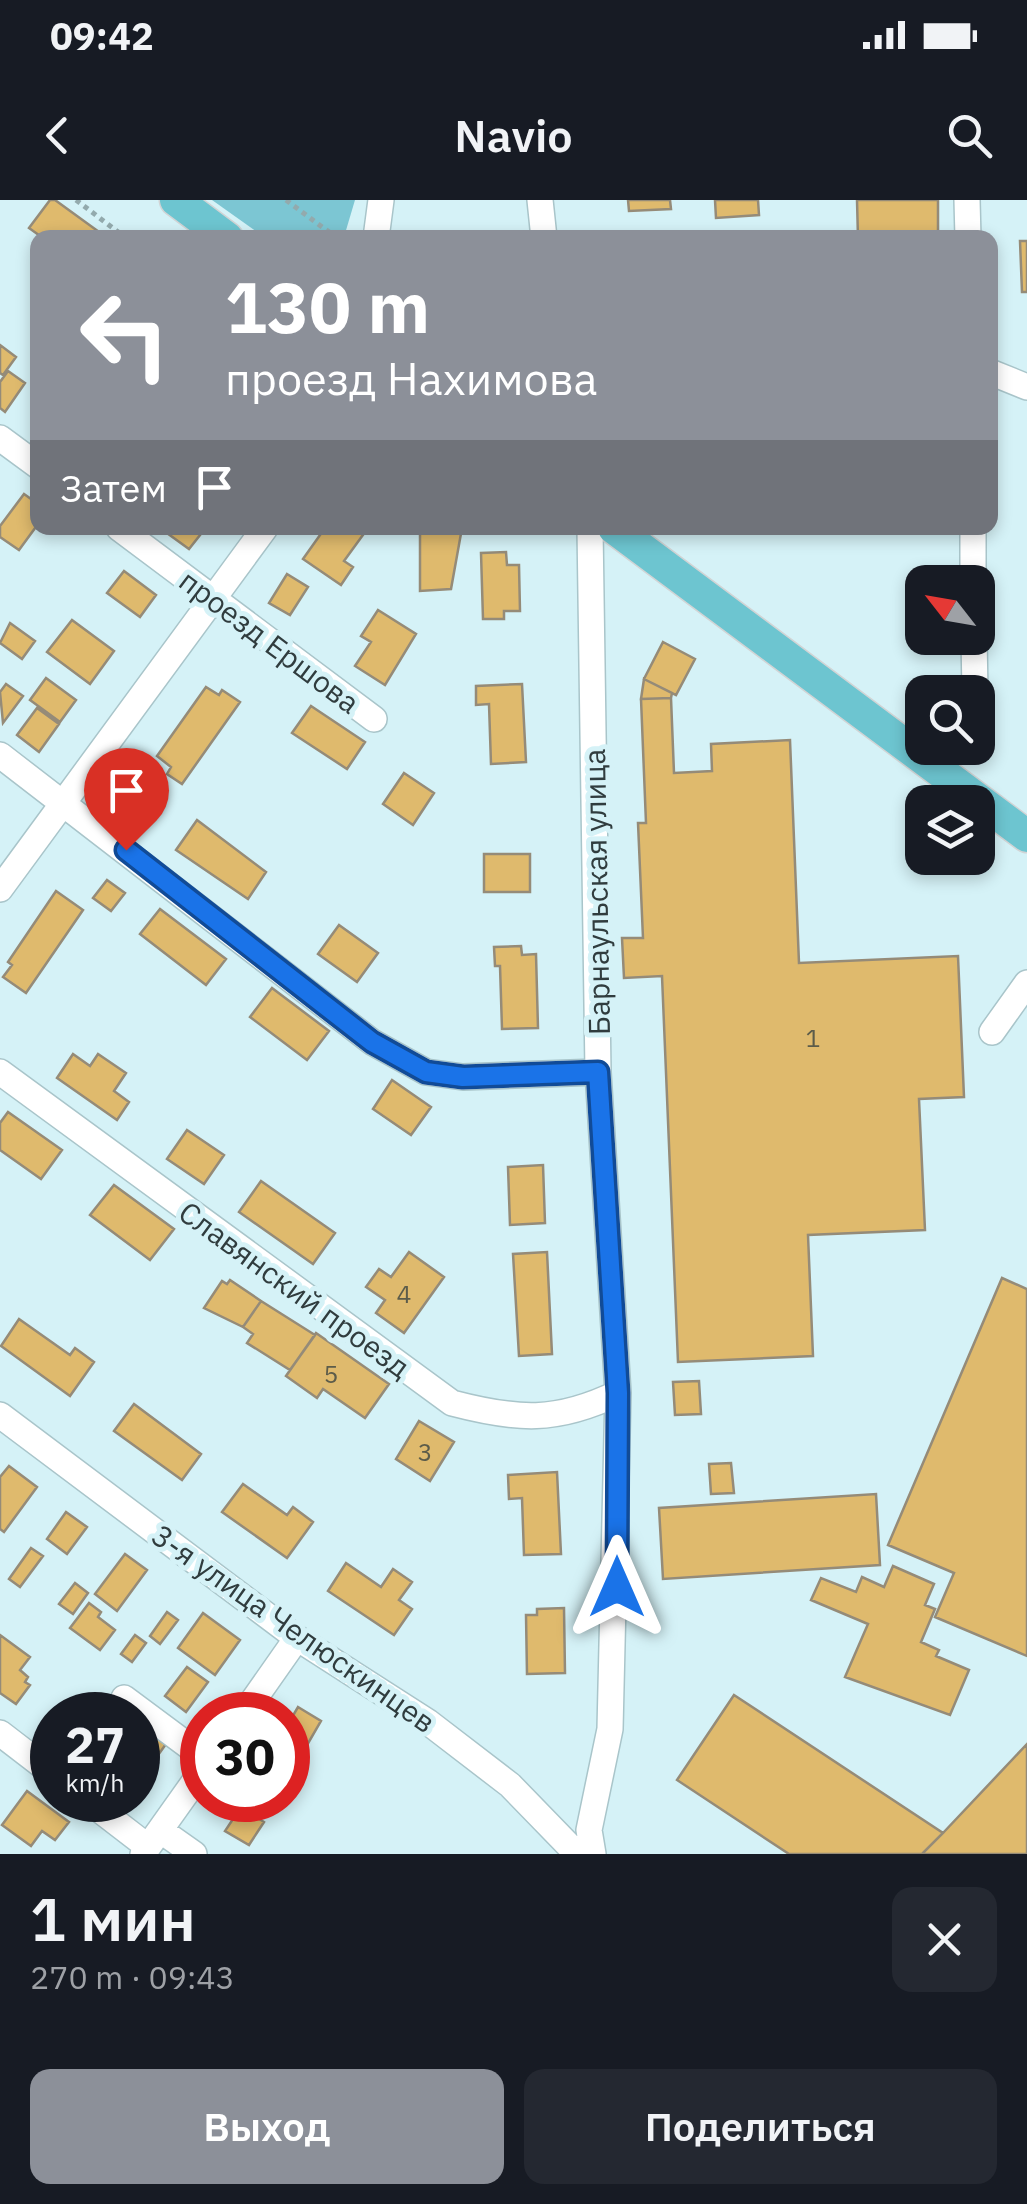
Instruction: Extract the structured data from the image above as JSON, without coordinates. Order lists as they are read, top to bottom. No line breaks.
{"streets":{"street":["проезд Ершова","Барнаульская улица","Славянский проезд","3-я улица Челюскинцев"]},"crossings":[["Барнаульская улица","Славянский проезд"]],"house_numbers":["1","4","5","3"],"north":"top left","page":{"status":"09:42","header":"Navio","turn":["130 m","проезд Нахимова"],"then":"Затем","speed":"27 km/h","limit":"30","heading":["1 мин","270 m · 09:43"],"buttons":["Выход","Поделиться"]}}
